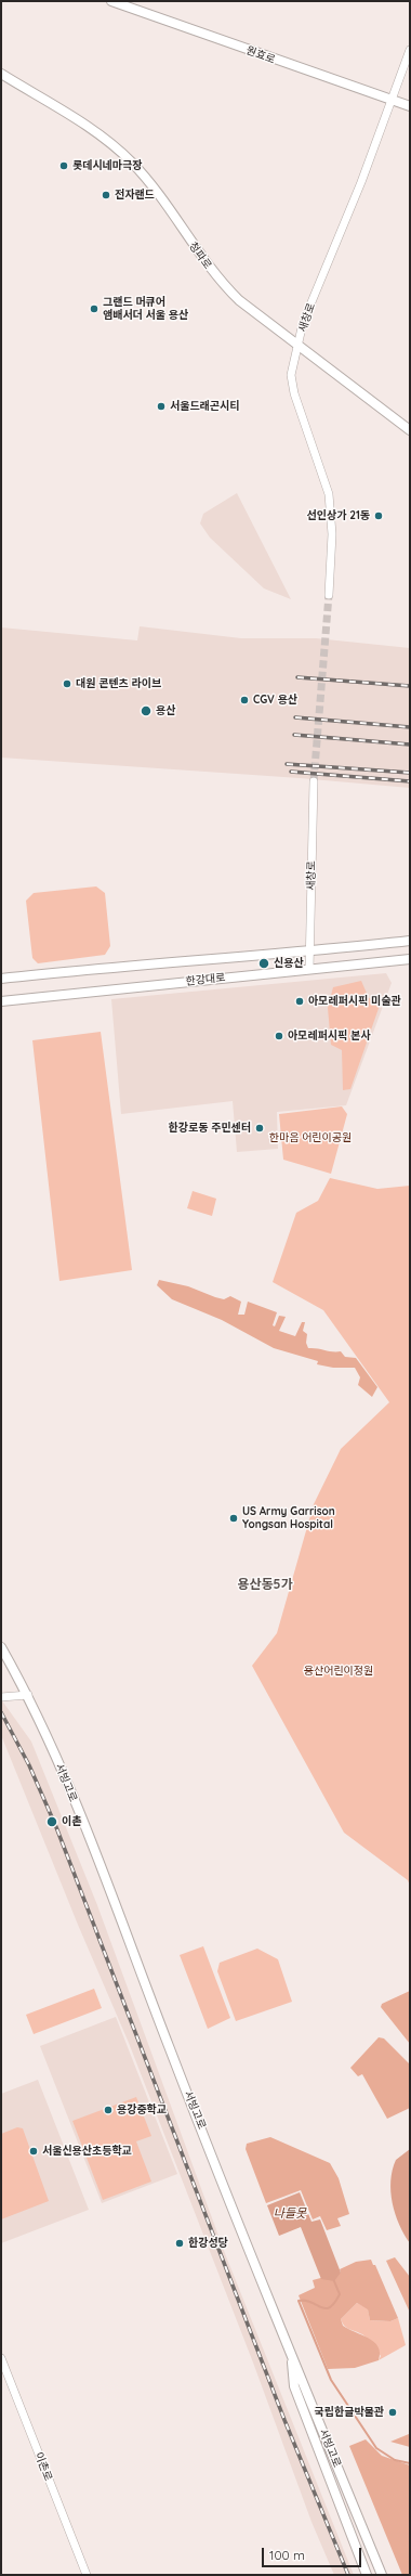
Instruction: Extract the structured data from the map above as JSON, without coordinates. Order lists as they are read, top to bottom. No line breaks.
{"streets":{"main road":["원효로","청파로","새창로","한강대로","서빙고로","이촌로"]},"crossings":[["원효로","새창로"],["청파로","새창로"],["새창로","한강대로"]],"districts":["용산동5가"],"water":["나들못"],"parks":["한마음 어린이공원","용산어린이정원"],"places":["롯데시네마극장","전자랜드","그랜드 머큐어 앰배서더 서울 용산","서울드래곤시티","선인상가 21동","대원 콘텐츠 라이브","CGV 용산","용산","신용산","아모레퍼시픽 미술관","아모레퍼시픽 본사","한강로동 주민센터","US Army Garrison Yongsan Hospital","이촌","용강중학교","서울신용산초등학교","한강성당","국립한글박물관"],"scale_bar":"100 m"}
